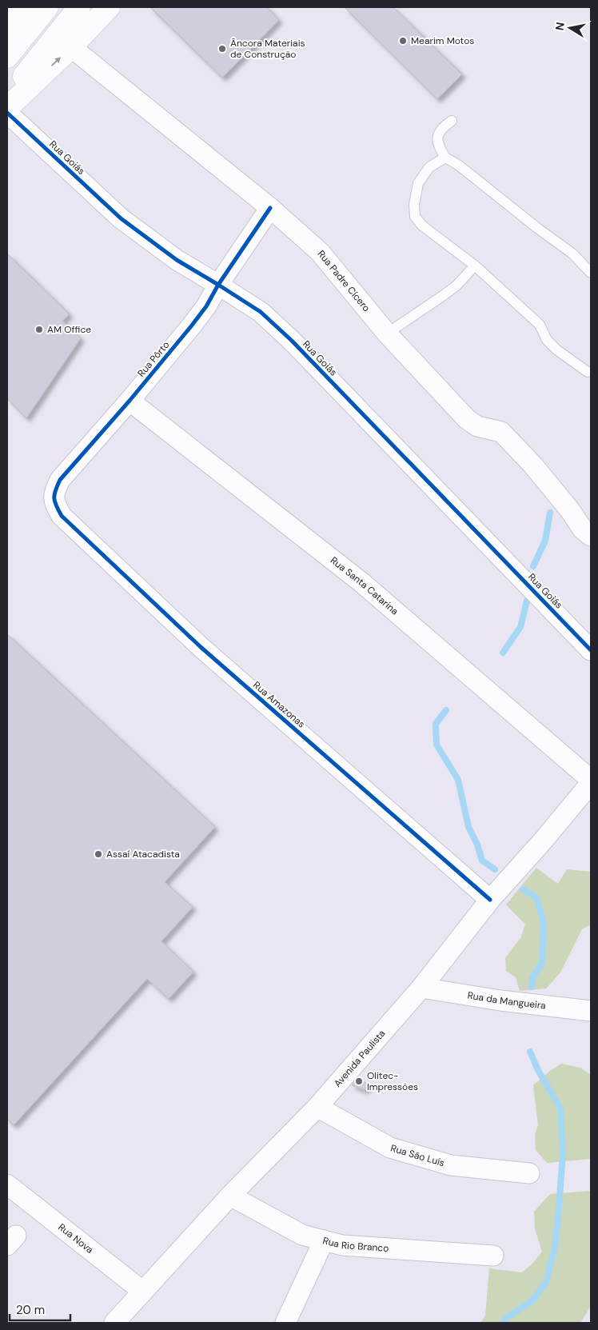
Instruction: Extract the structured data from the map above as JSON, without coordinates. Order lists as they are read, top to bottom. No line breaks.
{"streets":{"street":["Rua Goiás","Rua Padre Cícero","Rua Pôrto","Rua Santa Catarina","Rua Amazonas","Rua da Mangueira","Avenida Paulista","Rua São Luís","Rua Nova","Rua Rio Branco"]},"crossings":[["Rua Goiás","Rua Pôrto"],["Rua Padre Cícero","Rua Pôrto"],["Rua Pôrto","Rua Santa Catarina"],["Rua Pôrto","Rua Amazonas"],["Rua Santa Catarina","Avenida Paulista"],["Rua Amazonas","Avenida Paulista"],["Rua da Mangueira","Avenida Paulista"],["Avenida Paulista","Rua São Luís"],["Avenida Paulista","Rua Nova"],["Avenida Paulista","Rua Rio Branco"]],"places":["Mearim Motos","Âncora Materiais de Construção","AM Office","Assaí Atacadista","Olitec- Impressões"],"scale_bar":"20 m","north":"left"}
